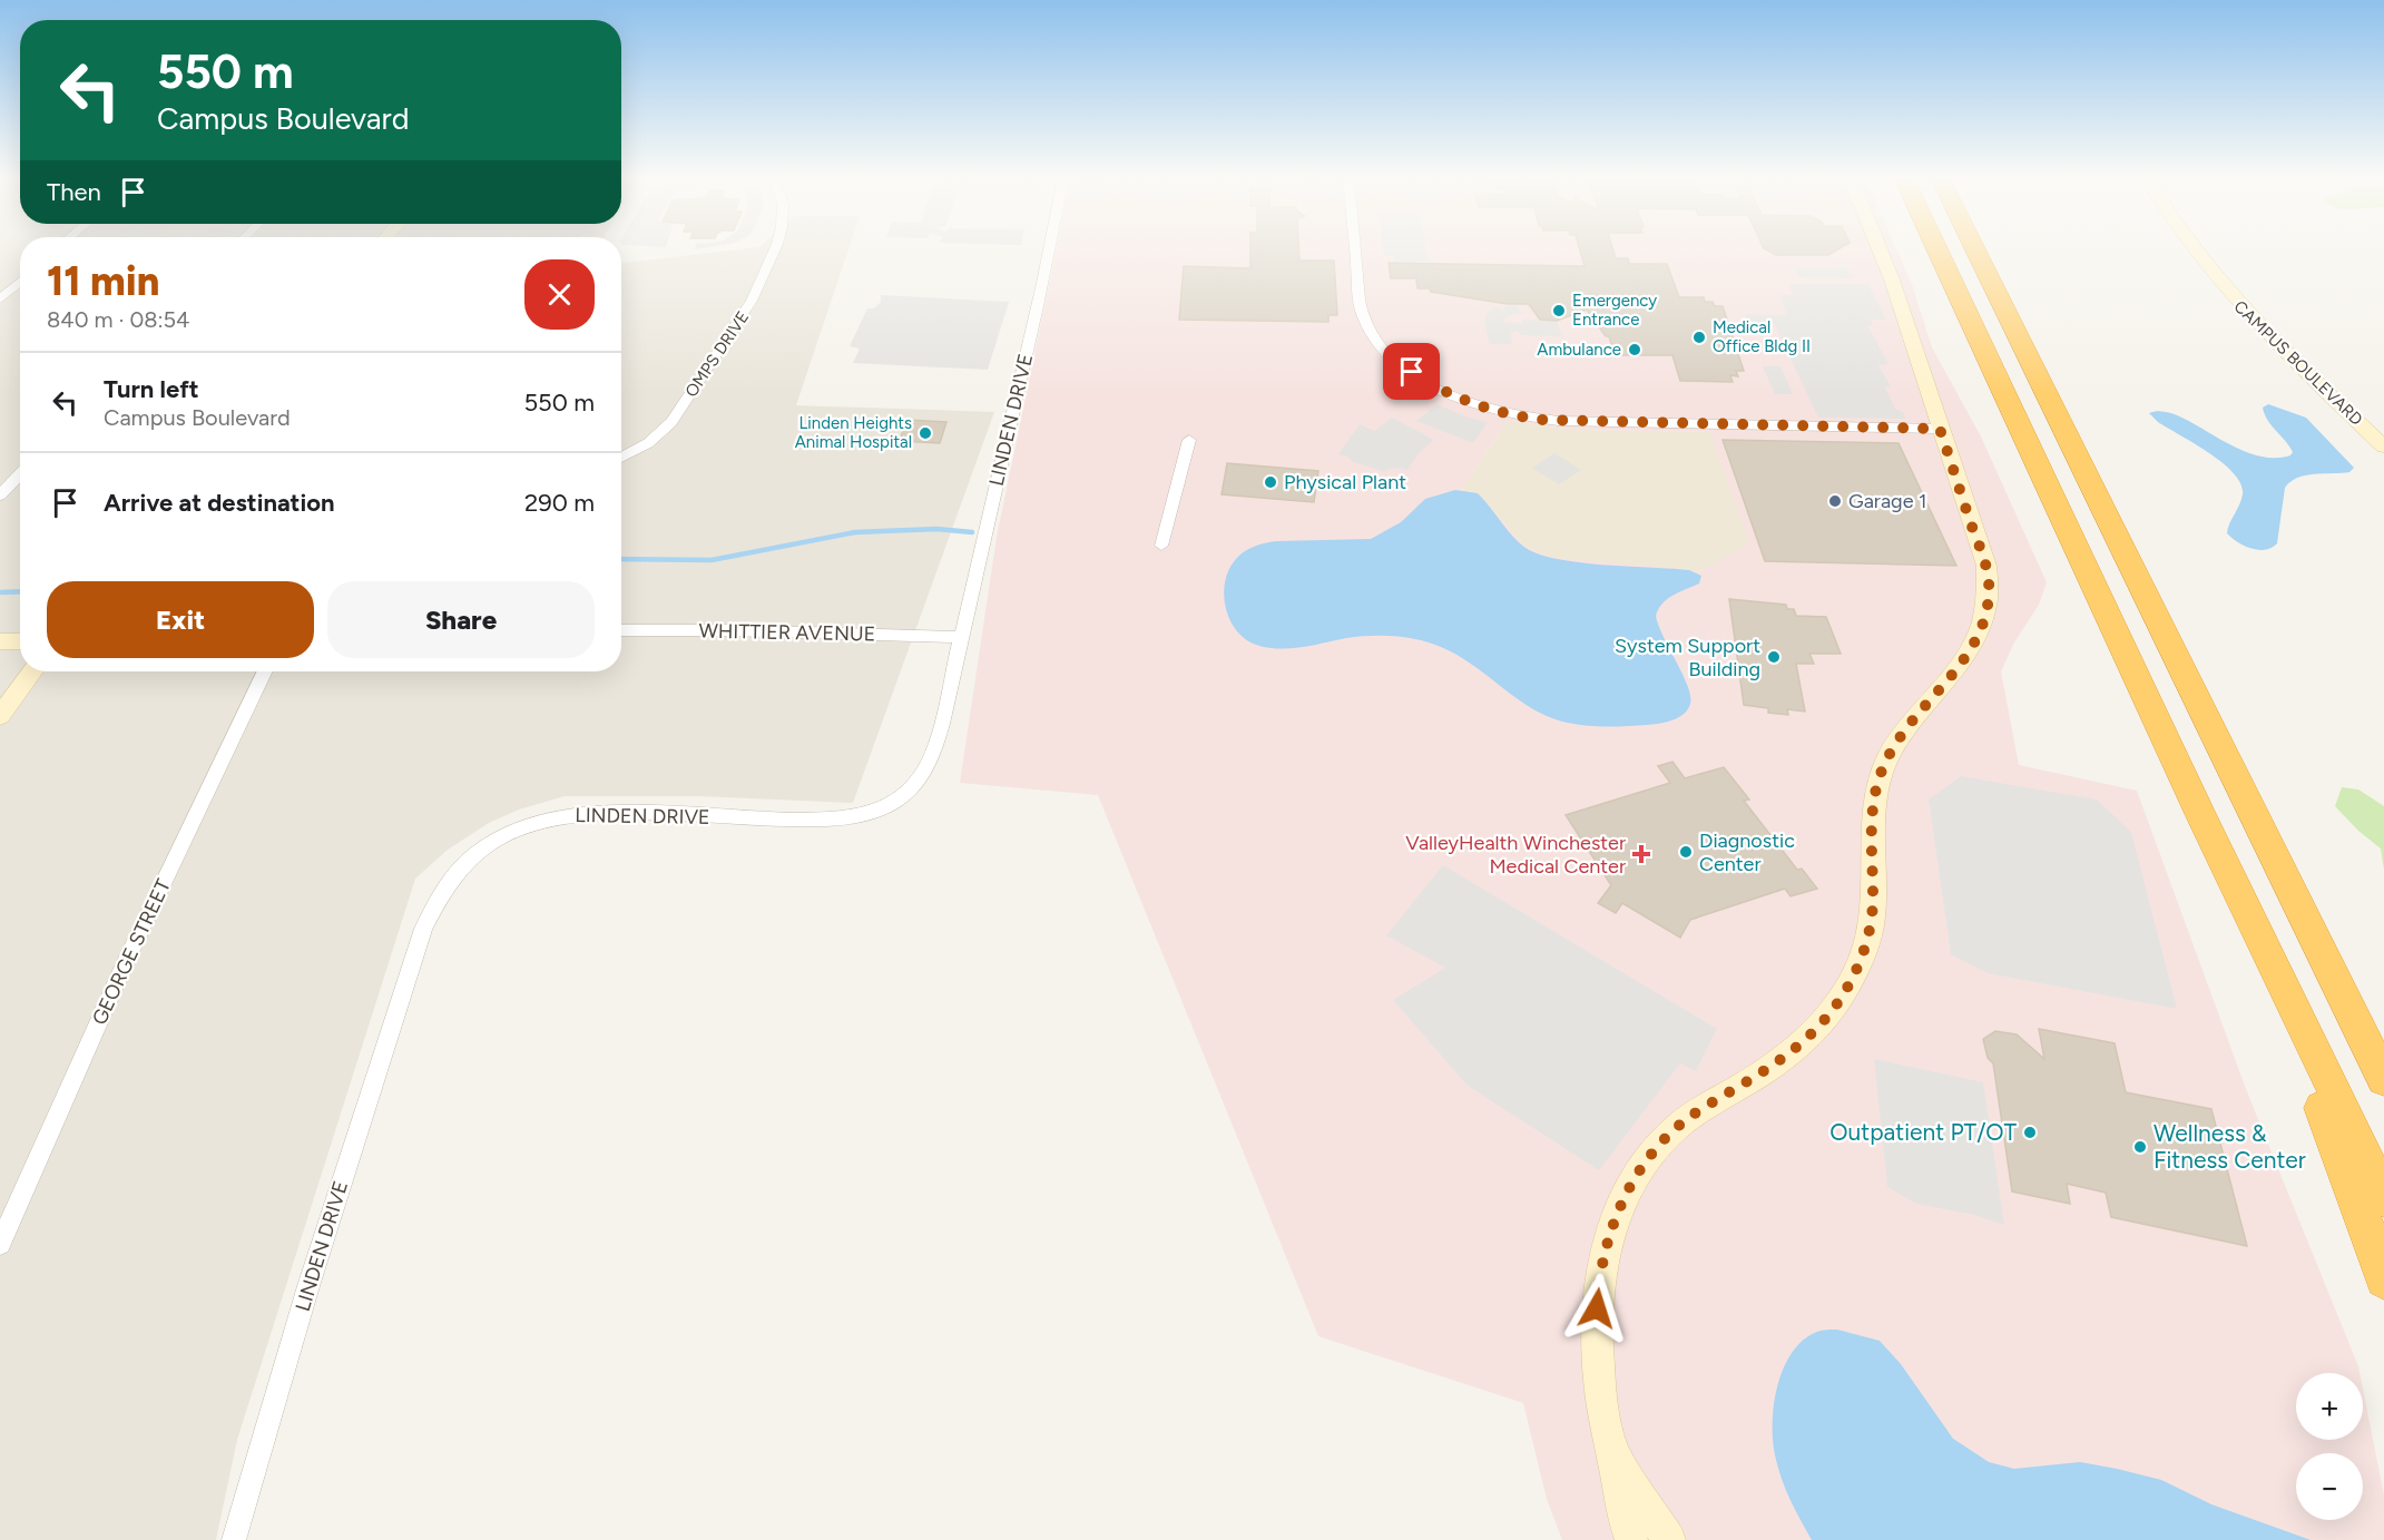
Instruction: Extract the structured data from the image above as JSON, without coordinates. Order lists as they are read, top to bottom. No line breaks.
{"streets":{"street":["OMPS DRIVE","CAMPUS BOULEVARD","LINDEN DRIVE","WHITTIER AVENUE","GEORGE STREET"]},"crossings":[["LINDEN DRIVE","WHITTIER AVENUE"]],"places":{"other":["Emergency Entrance","Medical Office Bldg II","Ambulance","Linden Heights Animal Hospital","Physical Plant","Garage 1","System Support Building","Diagnostic Center","Outpatient PT/OT","Wellness & Fitness Center"],"health":["ValleyHealth Winchester Medical Center"]},"page":{"turn":["550 m","Campus Boulevard"],"then":"Then","heading":["11 min","840 m · 08:54"],"list":[{"name":"Turn left","note":"Campus Boulevard","value":"550 m"},{"name":"Arrive at destination","value":"290 m"}],"buttons":["Exit","Share"],"map_buttons":["+","−"]}}
